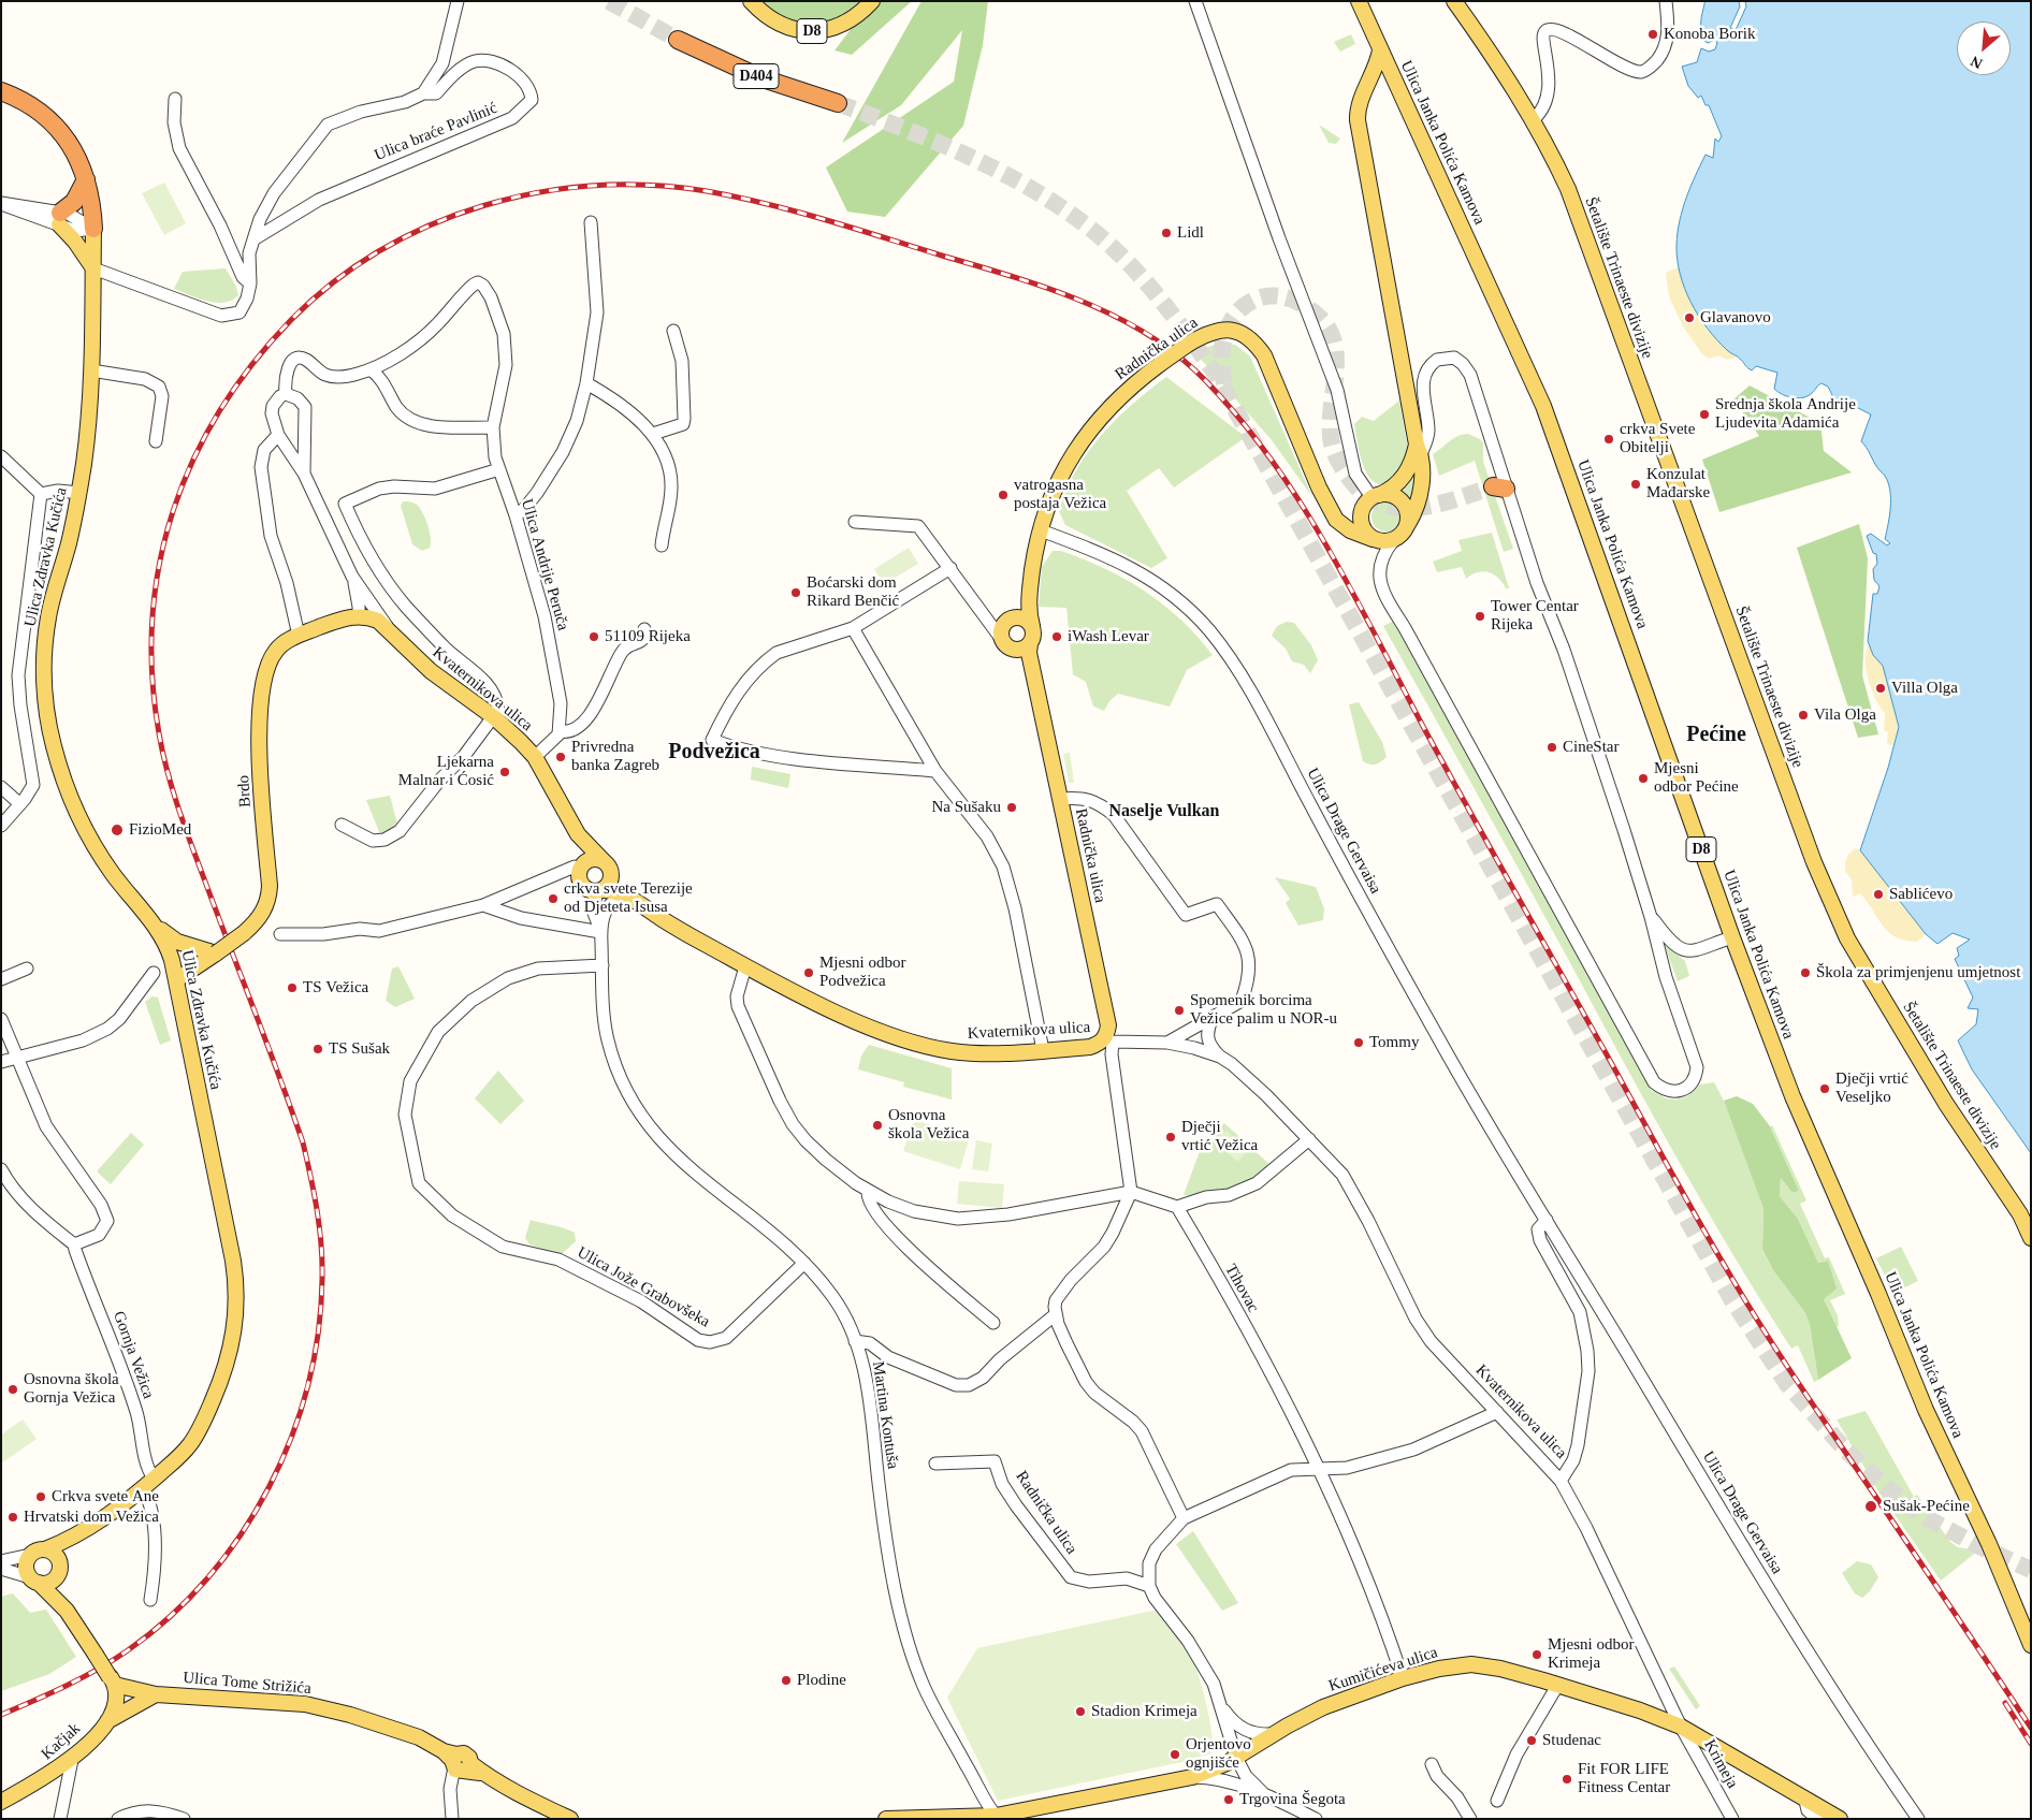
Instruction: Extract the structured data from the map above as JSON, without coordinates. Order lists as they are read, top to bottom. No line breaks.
{"streets":{"highway":["D404"],"main road":["D8","Ulica Janka Polića Kamova","Šetalište Trinaeste divizije","Radnička ulica","Ulica Zdravka Kučića","Kvaternikova ulica","Brdo","Kumičićeva ulica","Ulica Tome Strižića","Kačjak"],"street":["Ulica braće Pavlinić","Ulica Andrije Peruča","Ulica Drage Gervaisa","Ulica Jože Grabovšeka","Tihovac","Gornja Vežica","Martina Kontuša","Krimeja"]},"crossings":[["Ulica braće Pavlinić","Ulica Zdravka Kučića"],["Radnička ulica","Kvaternikova ulica"],["Radnička ulica","Ulica Drage Gervaisa"],["Ulica Zdravka Kučića","Brdo"],["Ulica Zdravka Kučića","Gornja Vežica"],["Ulica Andrije Peruča","Kvaternikova ulica"],["Kvaternikova ulica","Brdo"],["Kvaternikova ulica","Martina Kontuša"],["Kvaternikova ulica","Kumičićeva ulica"],["Kvaternikova ulica","Krimeja"],["Ulica Jože Grabovšeka","Martina Kontuša"],["Tihovac","Kumičićeva ulica"],["Martina Kontuša","Kumičićeva ulica"],["Kumičićeva ulica","Krimeja"],["Ulica Tome Strižića","Kačjak"]],"districts":["Pećine","Podvežica","Naselje Vulkan"],"places":["Konoba Borik","Lidl","Glavanovo","Srednja škola Andrije Ljudevita Adamića","crkva Svete Obitelji","Konzulat Mađarske","vatrogasna postaja Vežica","Boćarski dom Rikard Benčić","Tower Centar Rijeka","51109 Rijeka","iWash Levar","Villa Olga","Vila Olga","CineStar","Privredna banka Zagreb","Ljekarna Malnar i Ćosić","Mjesni odbor Pećine","Na Sušaku","FizioMed","Sablićevo","crkva svete Terezije od Djeteta Isusa","Mjesni odbor Podvežica","Škola za primjenjenu umjetnost","TS Vežica","Spomenik borcima Vežice palim u NOR-u","Tommy","TS Sušak","Dječji vrtić Veseljko","Osnovna škola Vežica","Dječji vrtić Vežica","Osnovna škola Gornja Vežica","Crkva svete Ane","Sušak-Pećine","Hrvatski dom Vežica","Mjesni odbor Krimeja","Plodine","Stadion Krimeja","Studenac","Orjentovo ognjišće","Fit FOR LIFE Fitness Centar","Trgovina Šegota"],"north":"bottom left"}
